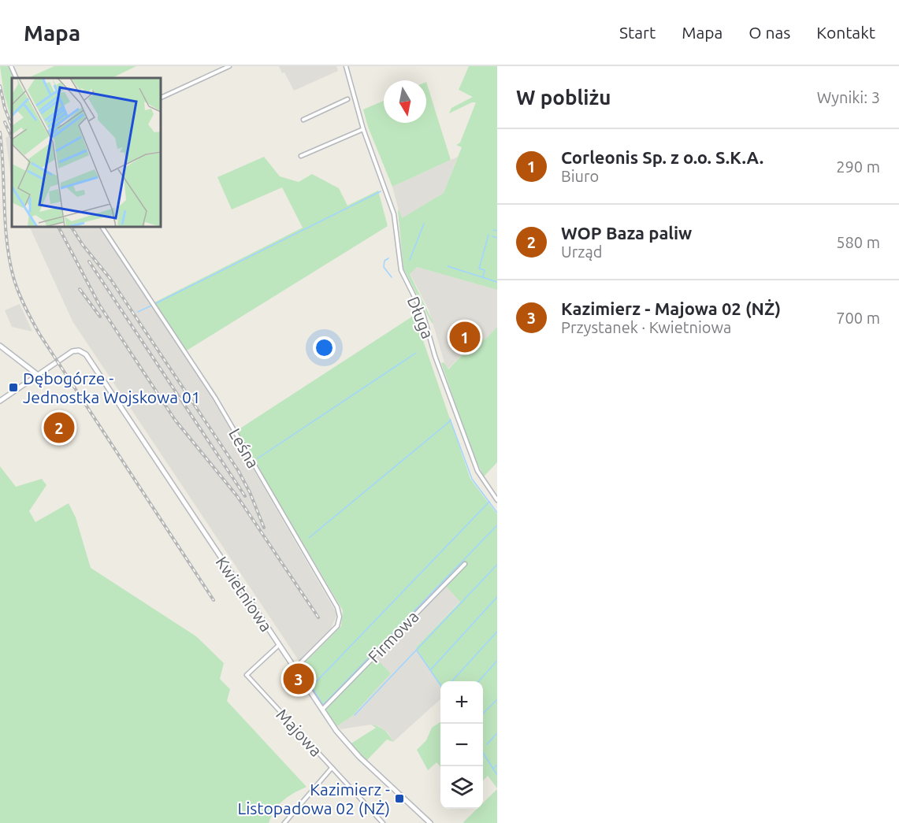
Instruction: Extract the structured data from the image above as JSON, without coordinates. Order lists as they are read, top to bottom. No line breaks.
{"streets":{"street":["Długa","Leśna","Kwietniowa","Firmowa","Majowa"]},"crossings":[["Leśna","Kwietniowa"],["Kwietniowa","Firmowa"],["Kwietniowa","Majowa"]],"places":{"transit":["Dębogórze - Jednostka Wojskowa 01","Kazimierz - Listopadowa 02 (NŻ)"]},"north":"bottom","page":{"header":"Mapa","nav":["Start","Mapa","O nas","Kontakt"],"heading":["W pobliżu","Wyniki: 3"],"list":[{"mark":"1","name":"Corleonis Sp. z o.o. S.K.A.","note":"Biuro","value":"290 m"},{"mark":"2","name":"WOP Baza paliw","note":"Urząd","value":"580 m"},{"mark":"3","name":"Kazimierz - Majowa 02 (NŻ)","note":"Przystanek · Kwietniowa","value":"700 m"}],"pins":["1","2","3"],"map_buttons":["+","−"]}}
